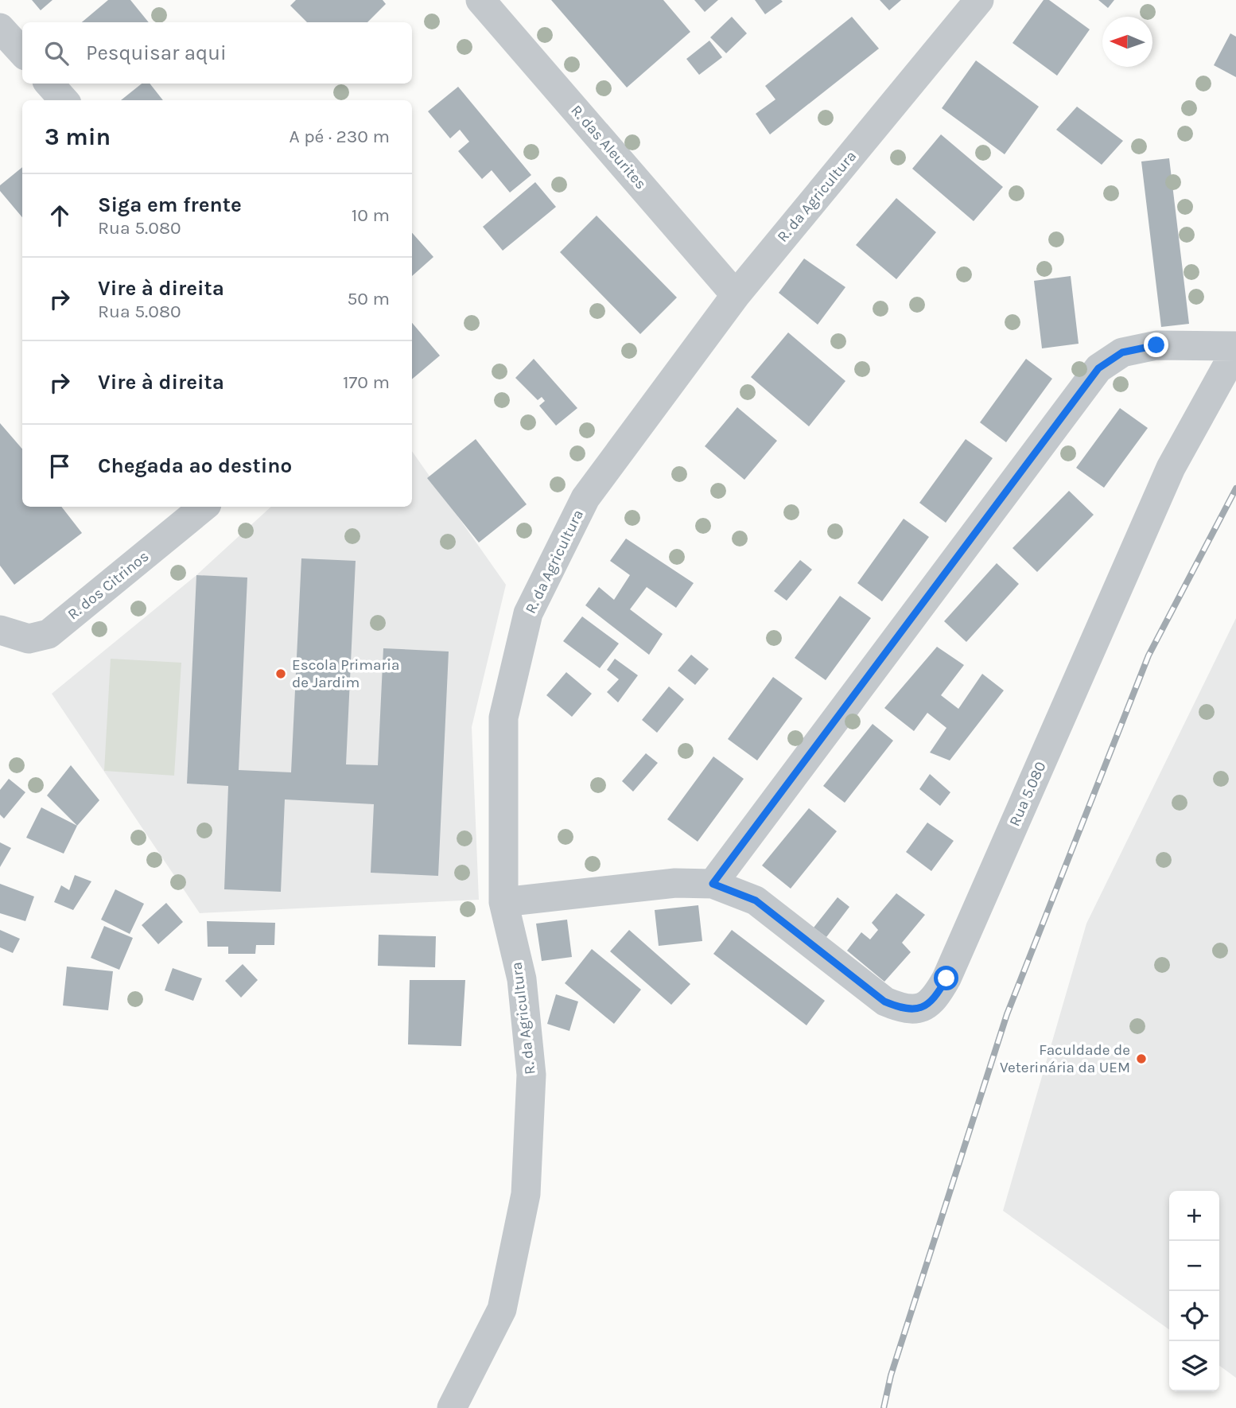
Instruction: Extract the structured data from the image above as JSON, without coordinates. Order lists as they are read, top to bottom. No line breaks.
{"streets":{"street":["R. das Aleurites","R. da Agricultura","R. dos Citrinos","Rua 5.080"]},"crossings":[["R. das Aleurites","R. da Agricultura"]],"places":["Escola Primaria de Jardim","Faculdade de Veterinária da UEM"],"north":"left","page":{"search":"Pesquisar aqui","heading":["3 min","A pé · 230 m"],"list":[["Siga em frente","Rua 5.080","10 m"],["Vire à direita","Rua 5.080","50 m"],["Vire à direita","170 m"],"Chegada ao destino"],"map_buttons":["+","−"]}}
